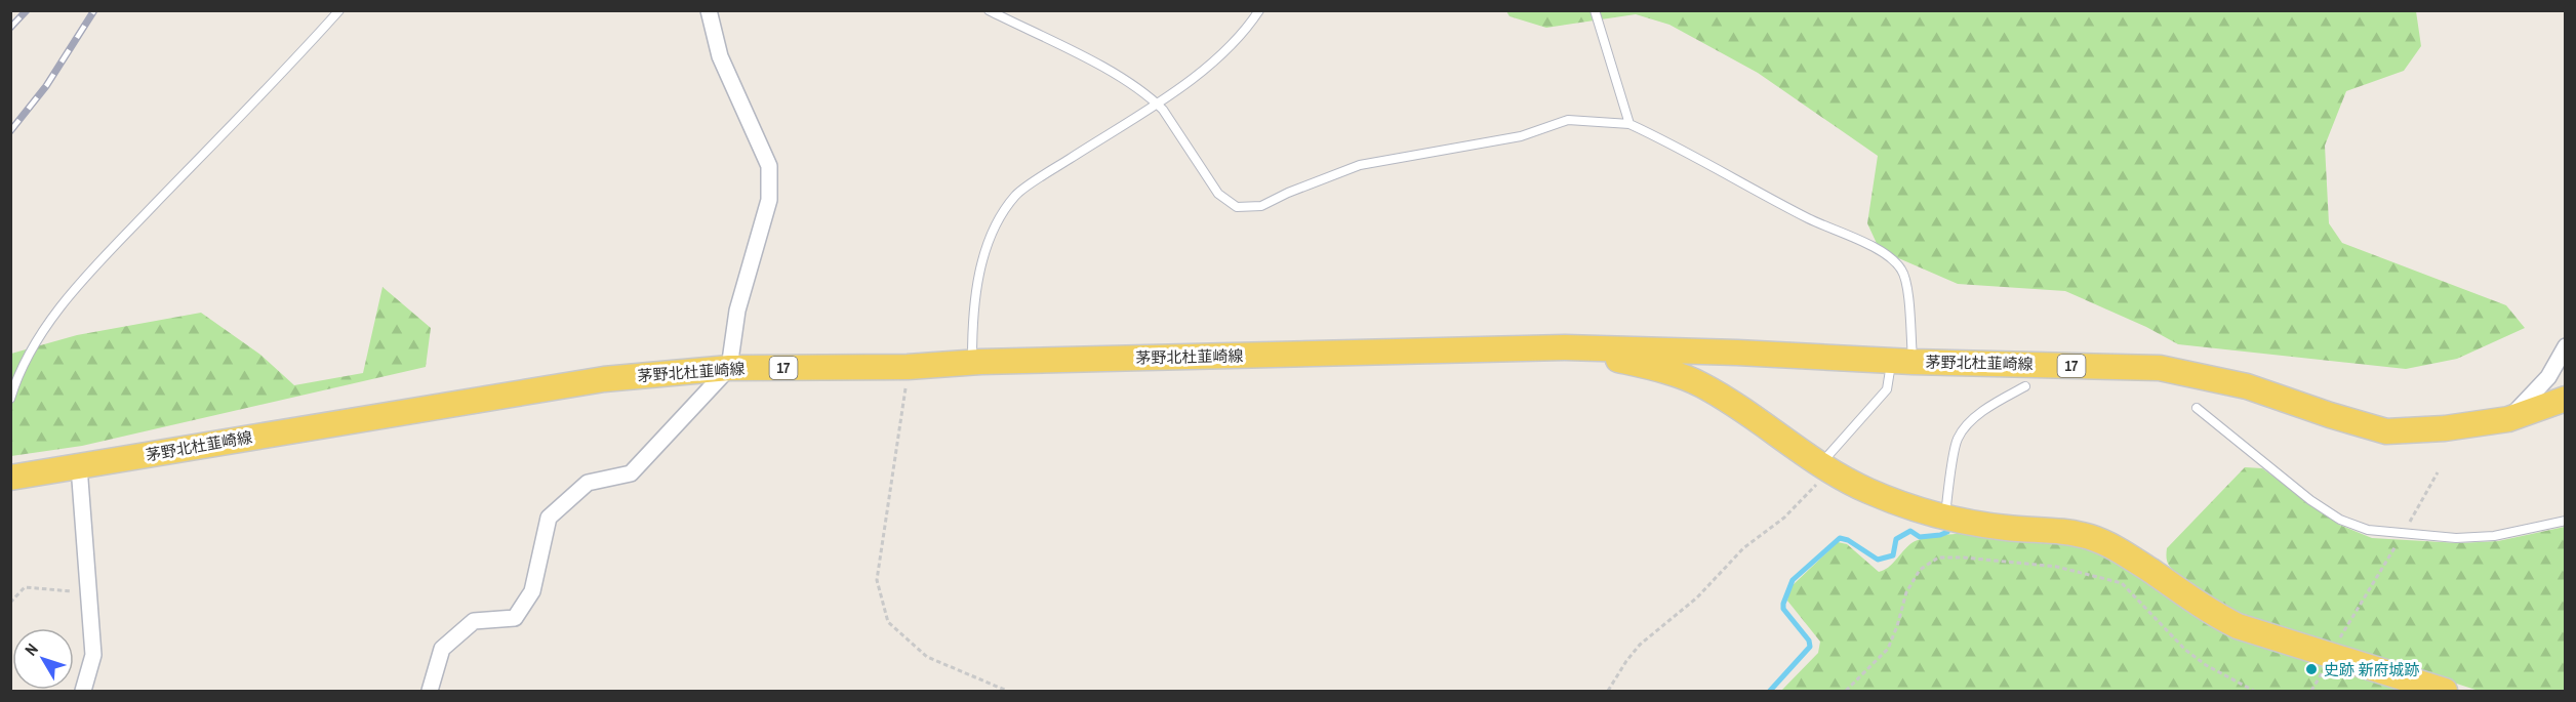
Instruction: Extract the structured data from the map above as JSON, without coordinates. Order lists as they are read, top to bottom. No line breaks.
{"streets":{"main road":["茅野北杜韮崎線","17"]},"places":["史跡 新府城跡"],"north":"top left"}
